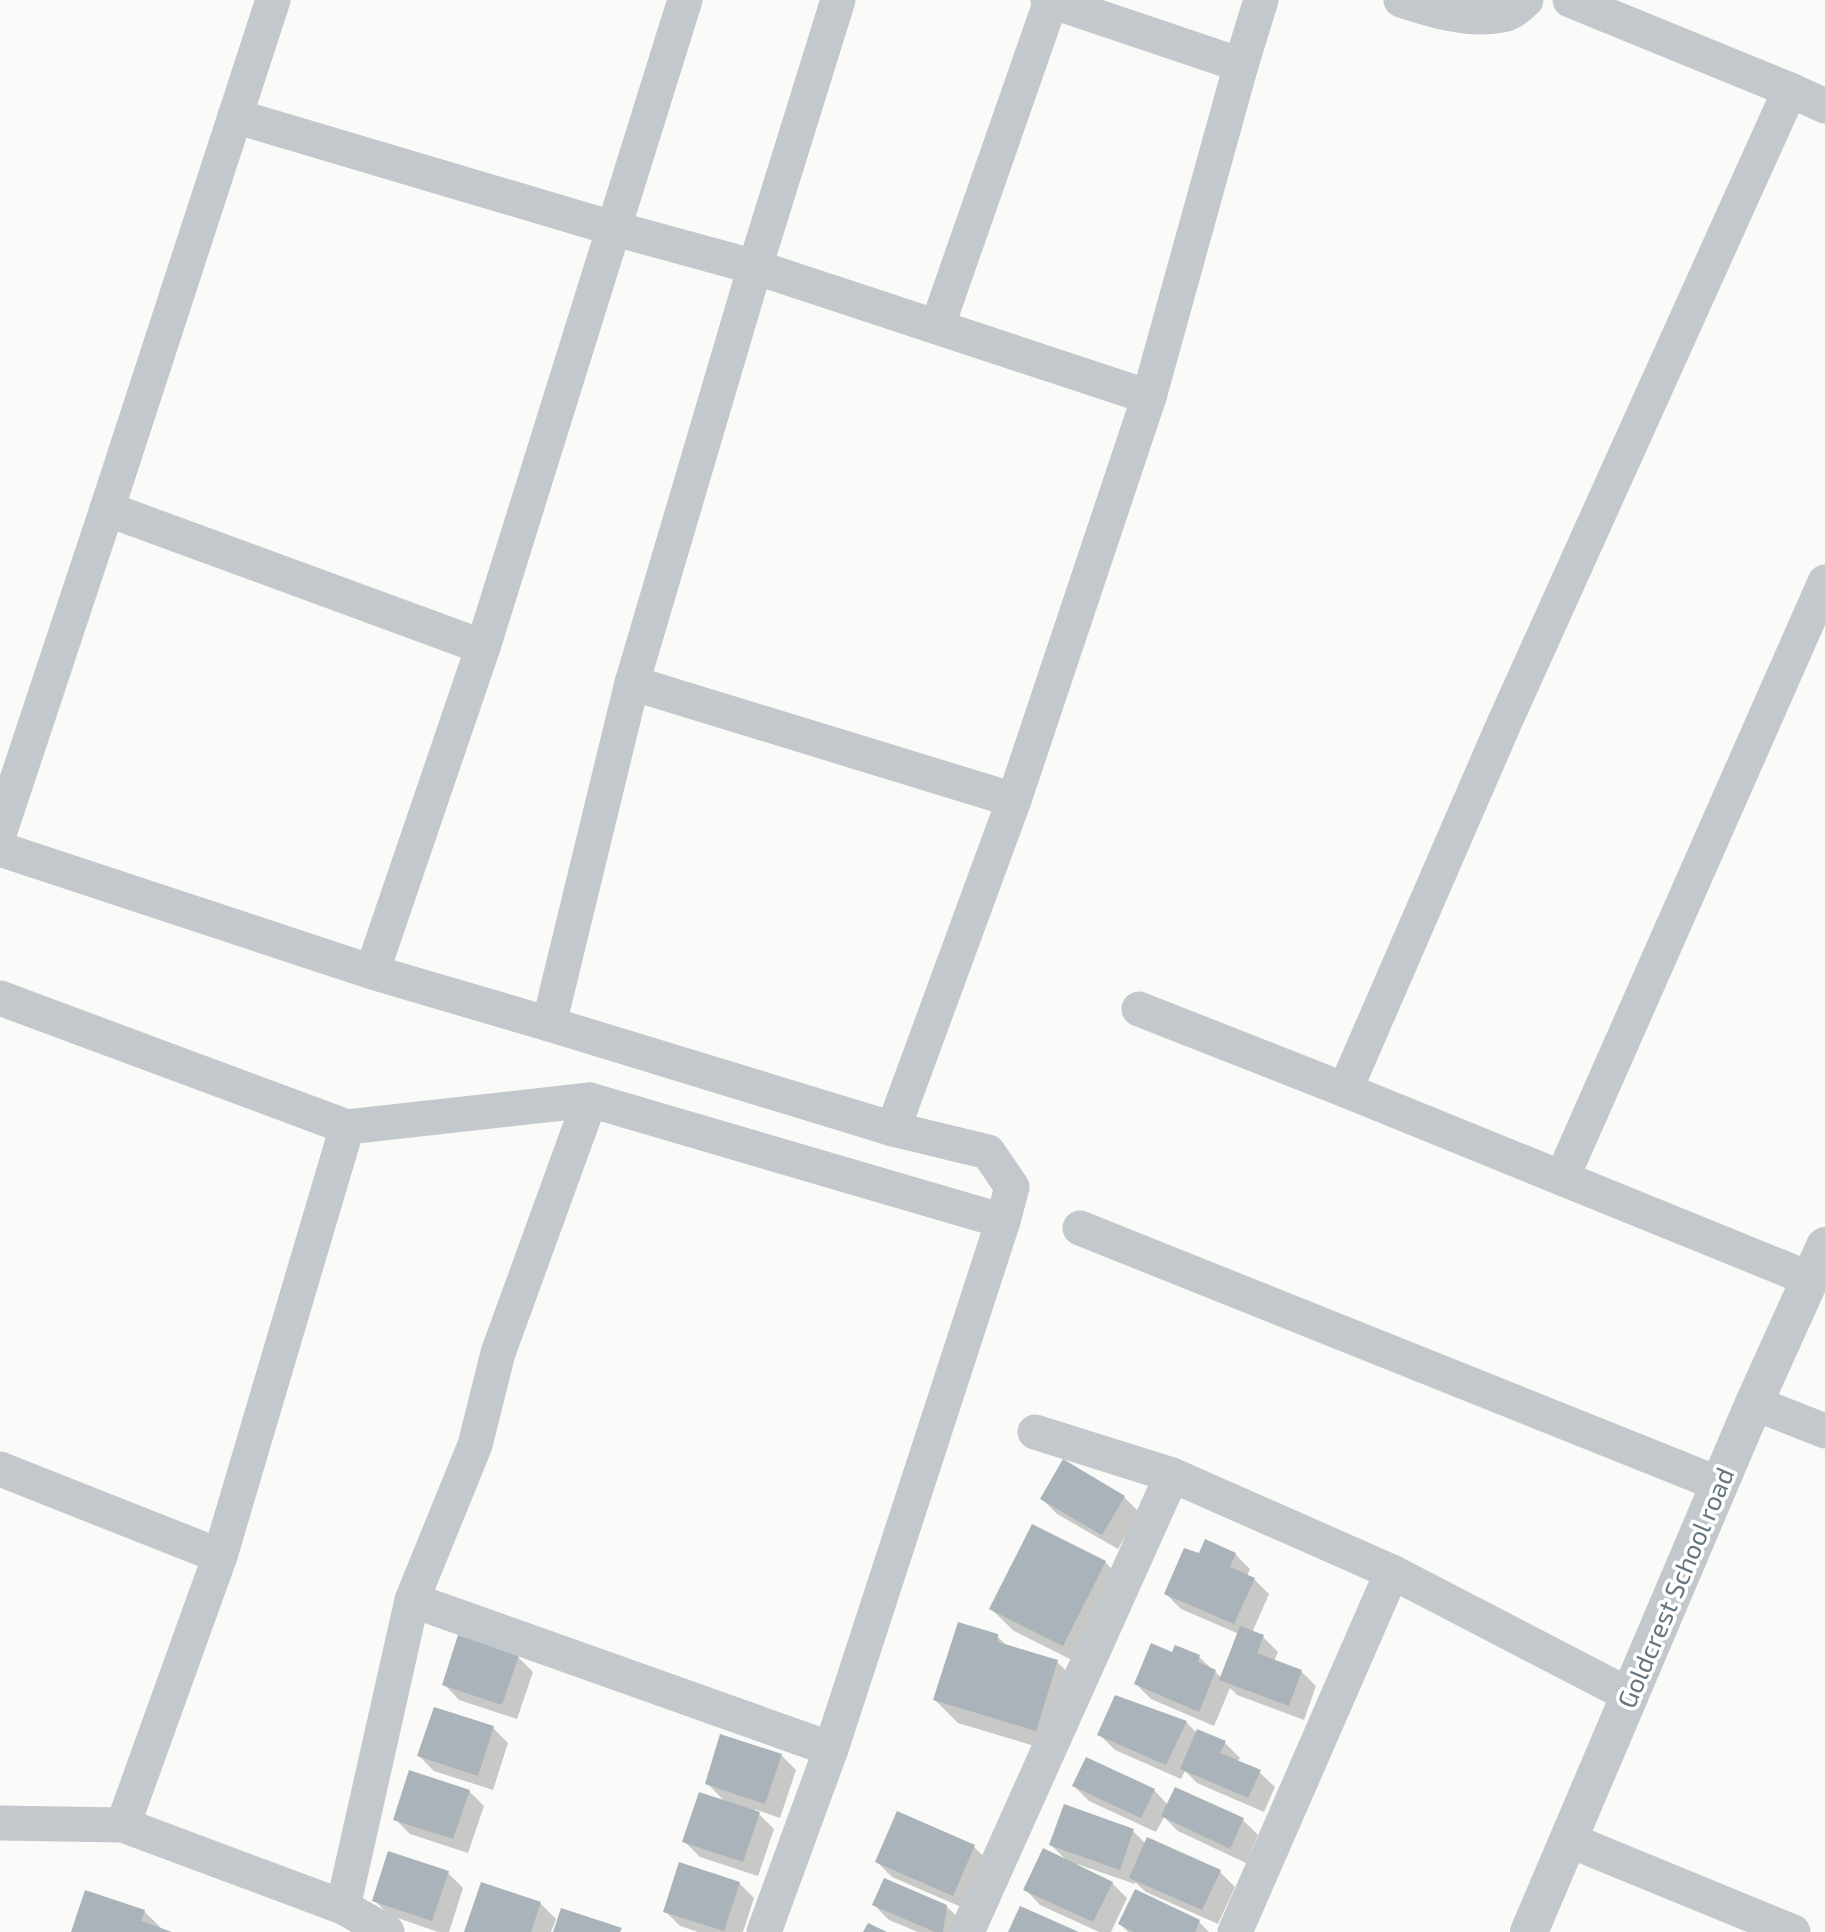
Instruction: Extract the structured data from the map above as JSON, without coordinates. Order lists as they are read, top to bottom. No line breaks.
{"streets":{"street":["Goldcrest School road"]}}
